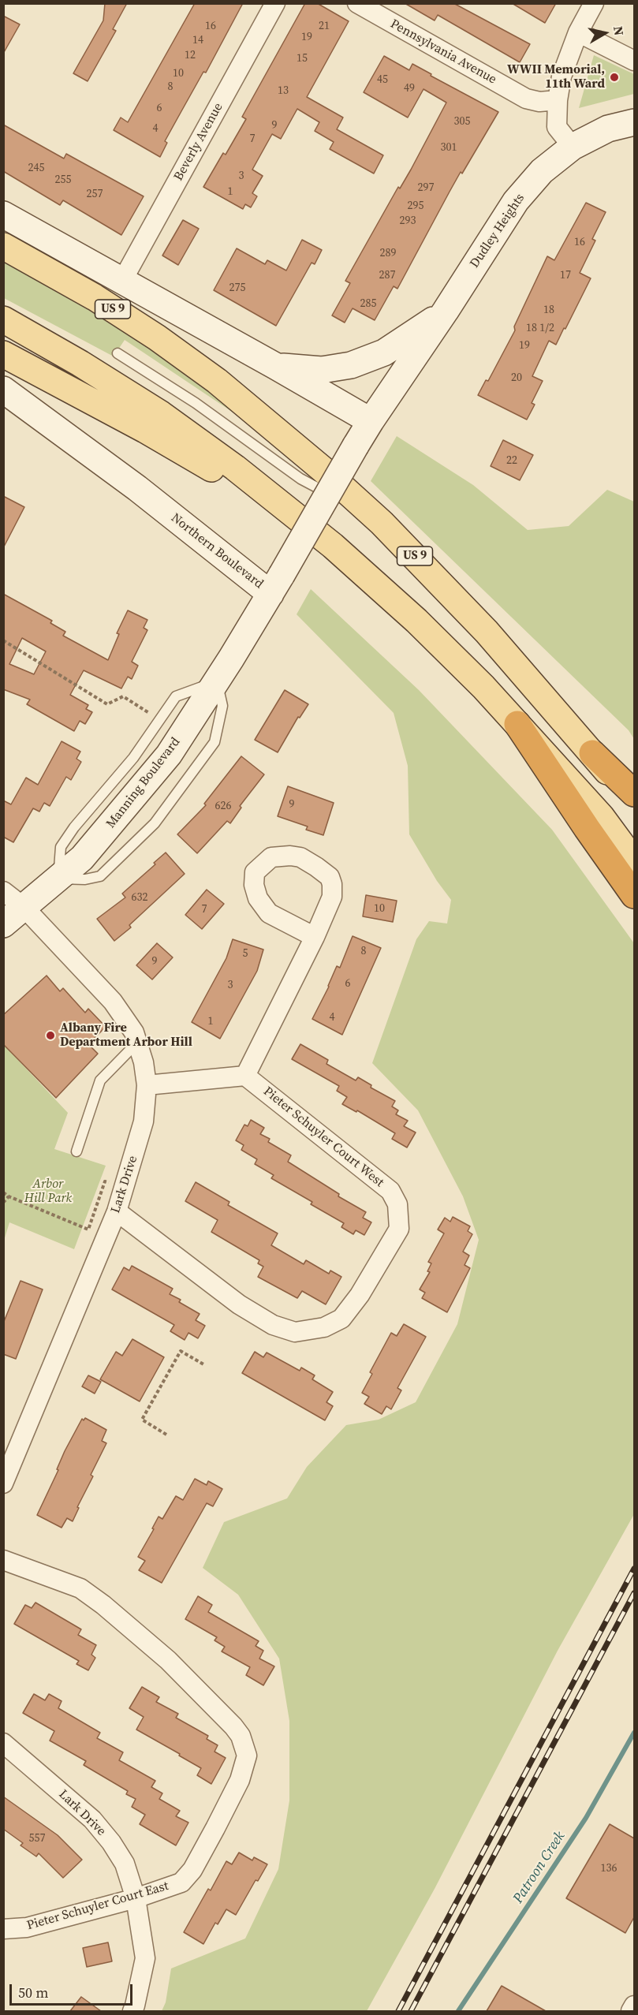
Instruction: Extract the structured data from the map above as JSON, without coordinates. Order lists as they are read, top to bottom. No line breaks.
{"streets":{"main road":["Dudley Heights","US 9","Northern Boulevard","Manning Boulevard"],"street":["Pennsylvania Avenue","Beverly Avenue","Pieter Schuyler Court West","Lark Drive","Pieter Schuyler Court East"]},"crossings":[["Dudley Heights","Northern Boulevard"],["Northern Boulevard","Manning Boulevard"],["Manning Boulevard","Lark Drive"],["Pieter Schuyler Court West","Lark Drive"],["Lark Drive","Pieter Schuyler Court East"]],"water":["Patroon Creek"],"parks":["Arbor Hill Park"],"places":["WWII Memorial, 11th Ward","Albany Fire Department Arbor Hill"],"house_numbers":["16","21","19","14","12","15","10","45","8","49","13","6","305","9","4","7","301","245","3","255","297","1","257","295","293","16","289","287","17","275","285","18","18 1/2","19","20","22","9","626","632","10","7","8","5","9","6","3","4","1","557","136"],"scale_bar":"50 m","north":"right"}
